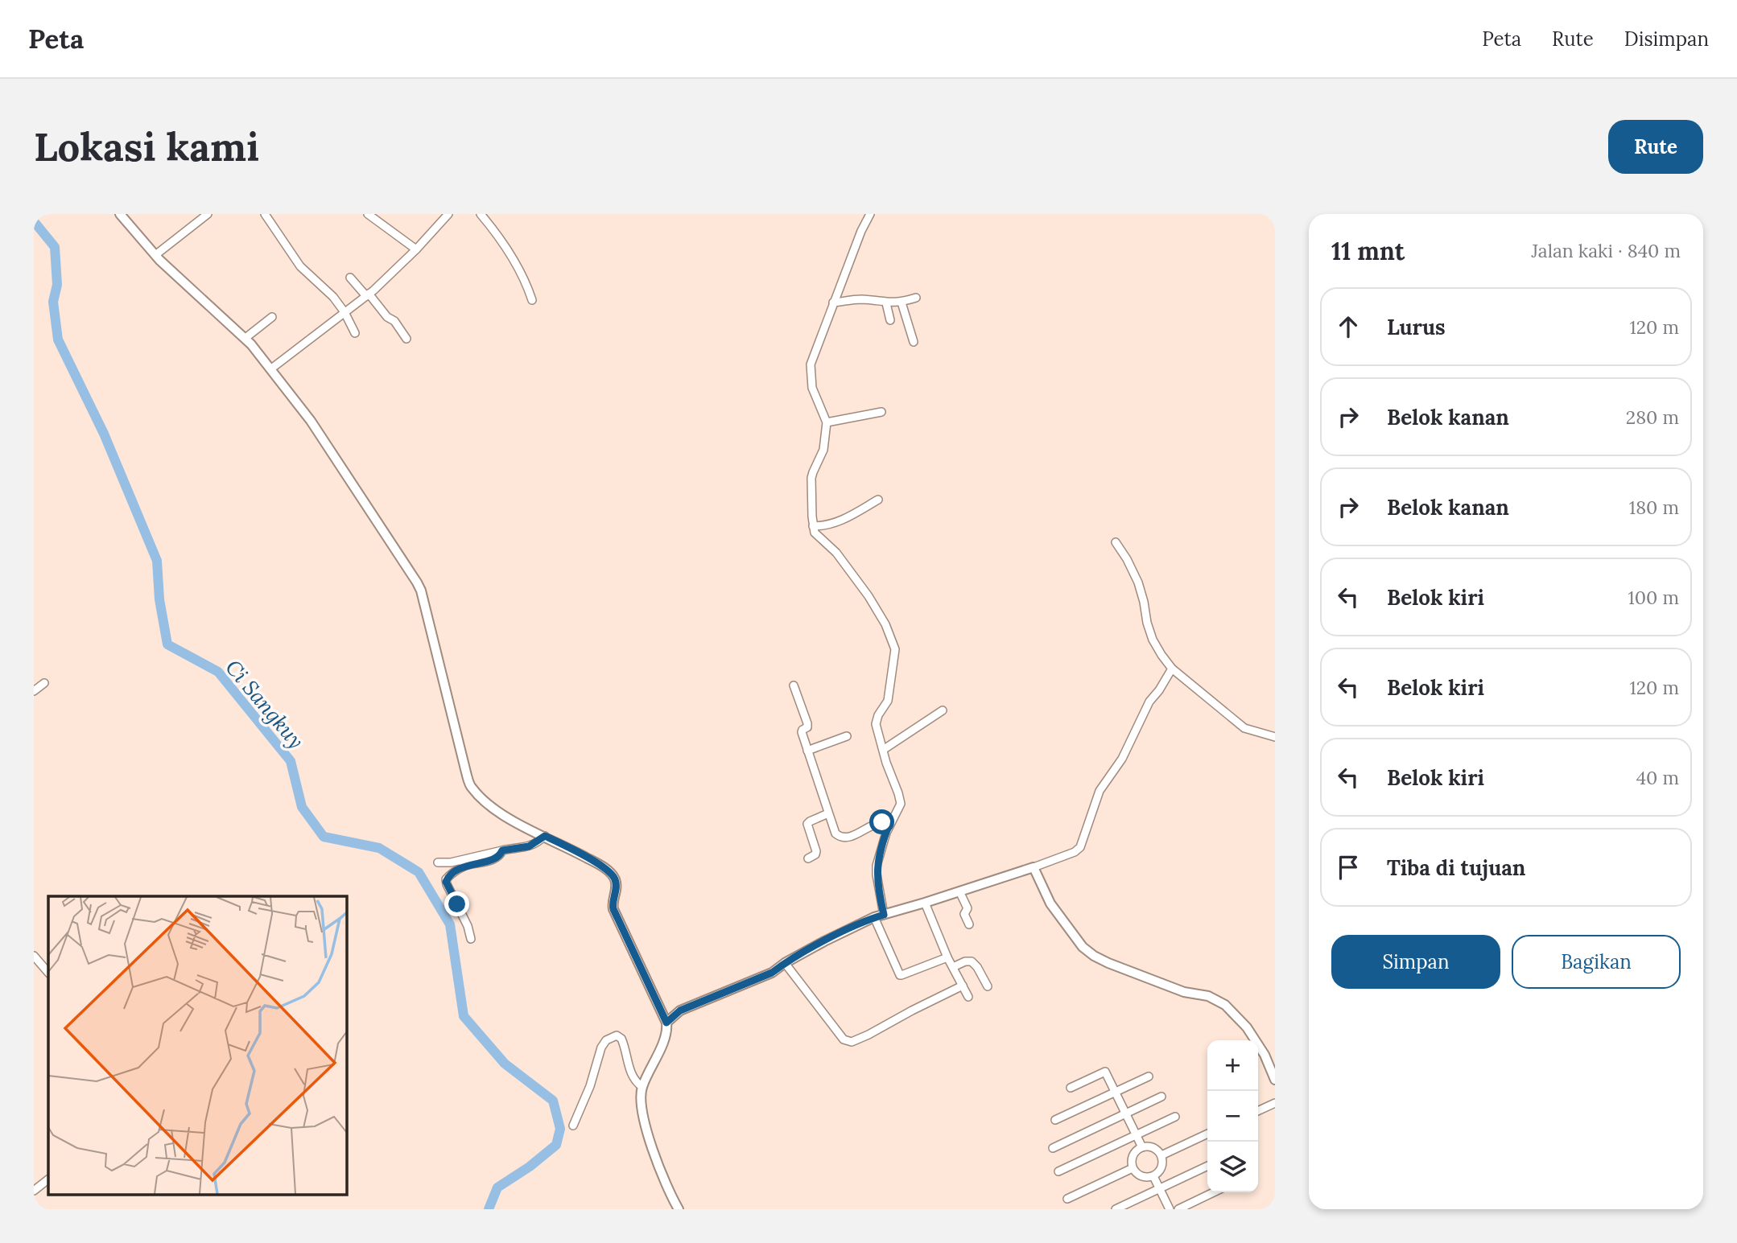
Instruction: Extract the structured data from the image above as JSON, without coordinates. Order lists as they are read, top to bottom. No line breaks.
{"water":["Ci Sangkuy"],"page":{"header":"Peta","nav":["Peta","Rute","Disimpan"],"buttons":["Rute",["Simpan","Bagikan"]],"title":"Lokasi kami","heading":["11 mnt","Jalan kaki · 840 m"],"list":[["Lurus","120 m"],["Belok kanan","280 m"],["Belok kanan","180 m"],["Belok kiri","100 m"],["Belok kiri","120 m"],["Belok kiri","40 m"],"Tiba di tujuan"],"map_buttons":["+","−"]}}
